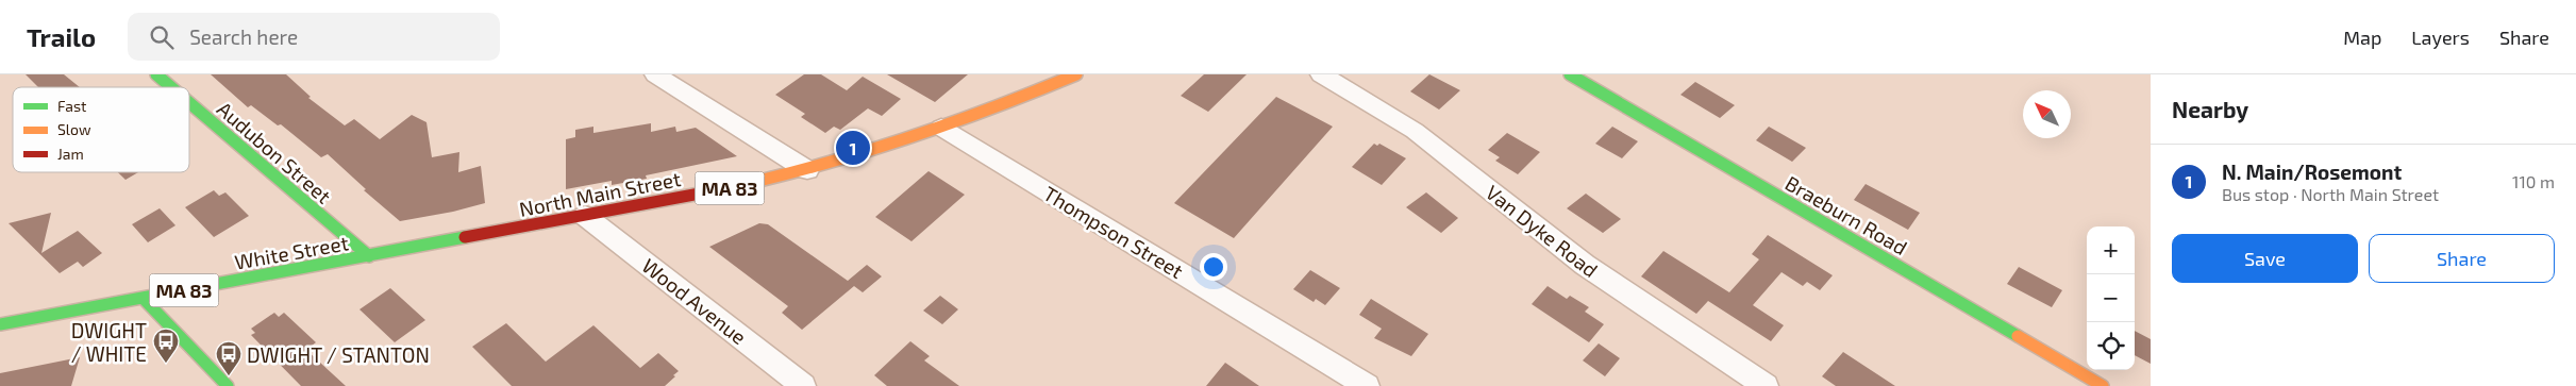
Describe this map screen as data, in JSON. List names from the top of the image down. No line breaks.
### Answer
{"streets":{"main road":["Audubon Street","MA 83","North Main Street","Braeburn Road","White Street"],"street":["Van Dyke Road","Thompson Street","Wood Avenue"]},"crossings":[["Audubon Street","North Main Street"],["Audubon Street","White Street"],["North Main Street","Thompson Street"],["North Main Street","White Street"],["North Main Street","Wood Avenue"]],"places":{"bus stop":["DWIGHT / WHITE","DWIGHT / STANTON"]},"legend":["Fast","Slow","Jam"],"north":"top left","page":{"header":"Trailo","search":"Search here","nav":["Map","Layers","Share"],"heading":"Nearby","pins":"1","list":[{"mark":"1","name":"N. Main/Rosemont","note":"Bus stop · North Main Street","value":"110 m"}],"buttons":["Save","Share"],"map_buttons":["+","−"]}}
